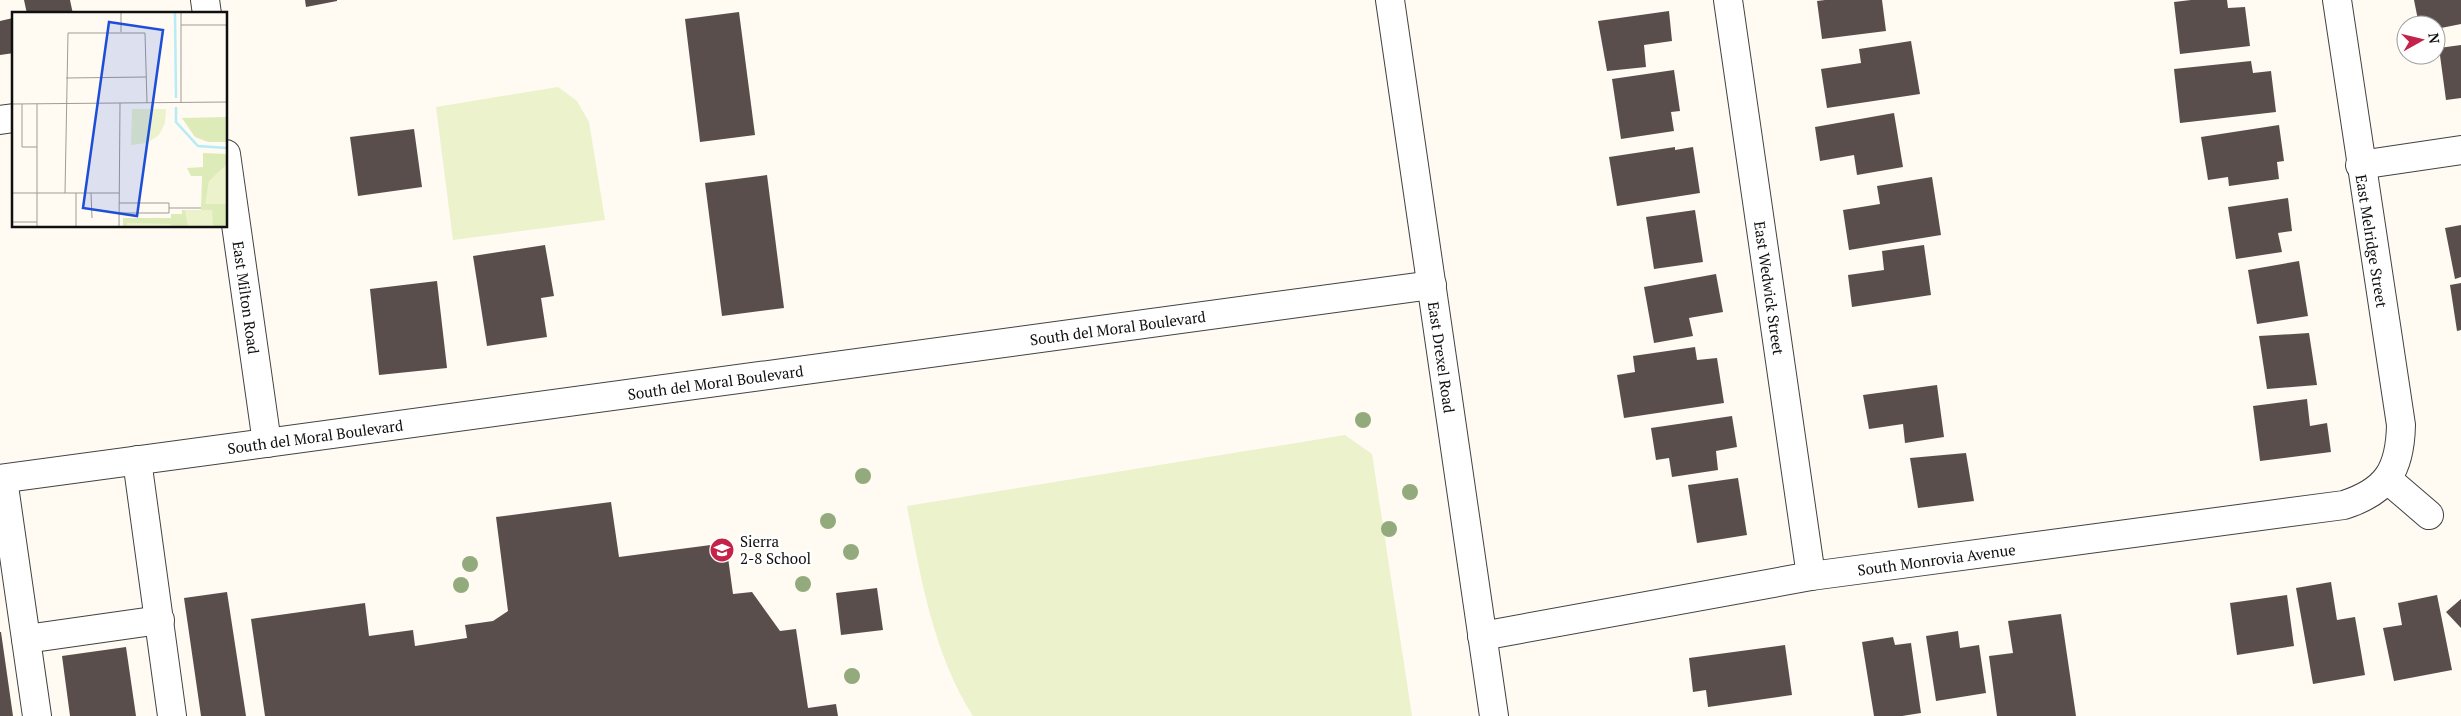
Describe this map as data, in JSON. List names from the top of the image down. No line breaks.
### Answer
{"streets":{"street":["East Melridge Street","East Wedwick Street","East Milton Road","South del Moral Boulevard","East Drexel Road","South Monrovia Avenue"]},"crossings":[["East Melridge Street","South Monrovia Avenue"],["East Wedwick Street","South Monrovia Avenue"],["East Milton Road","South del Moral Boulevard"],["South del Moral Boulevard","East Drexel Road"],["East Drexel Road","South Monrovia Avenue"]],"places":{"school or university":["Sierra 2-8 School"]},"north":"right"}
